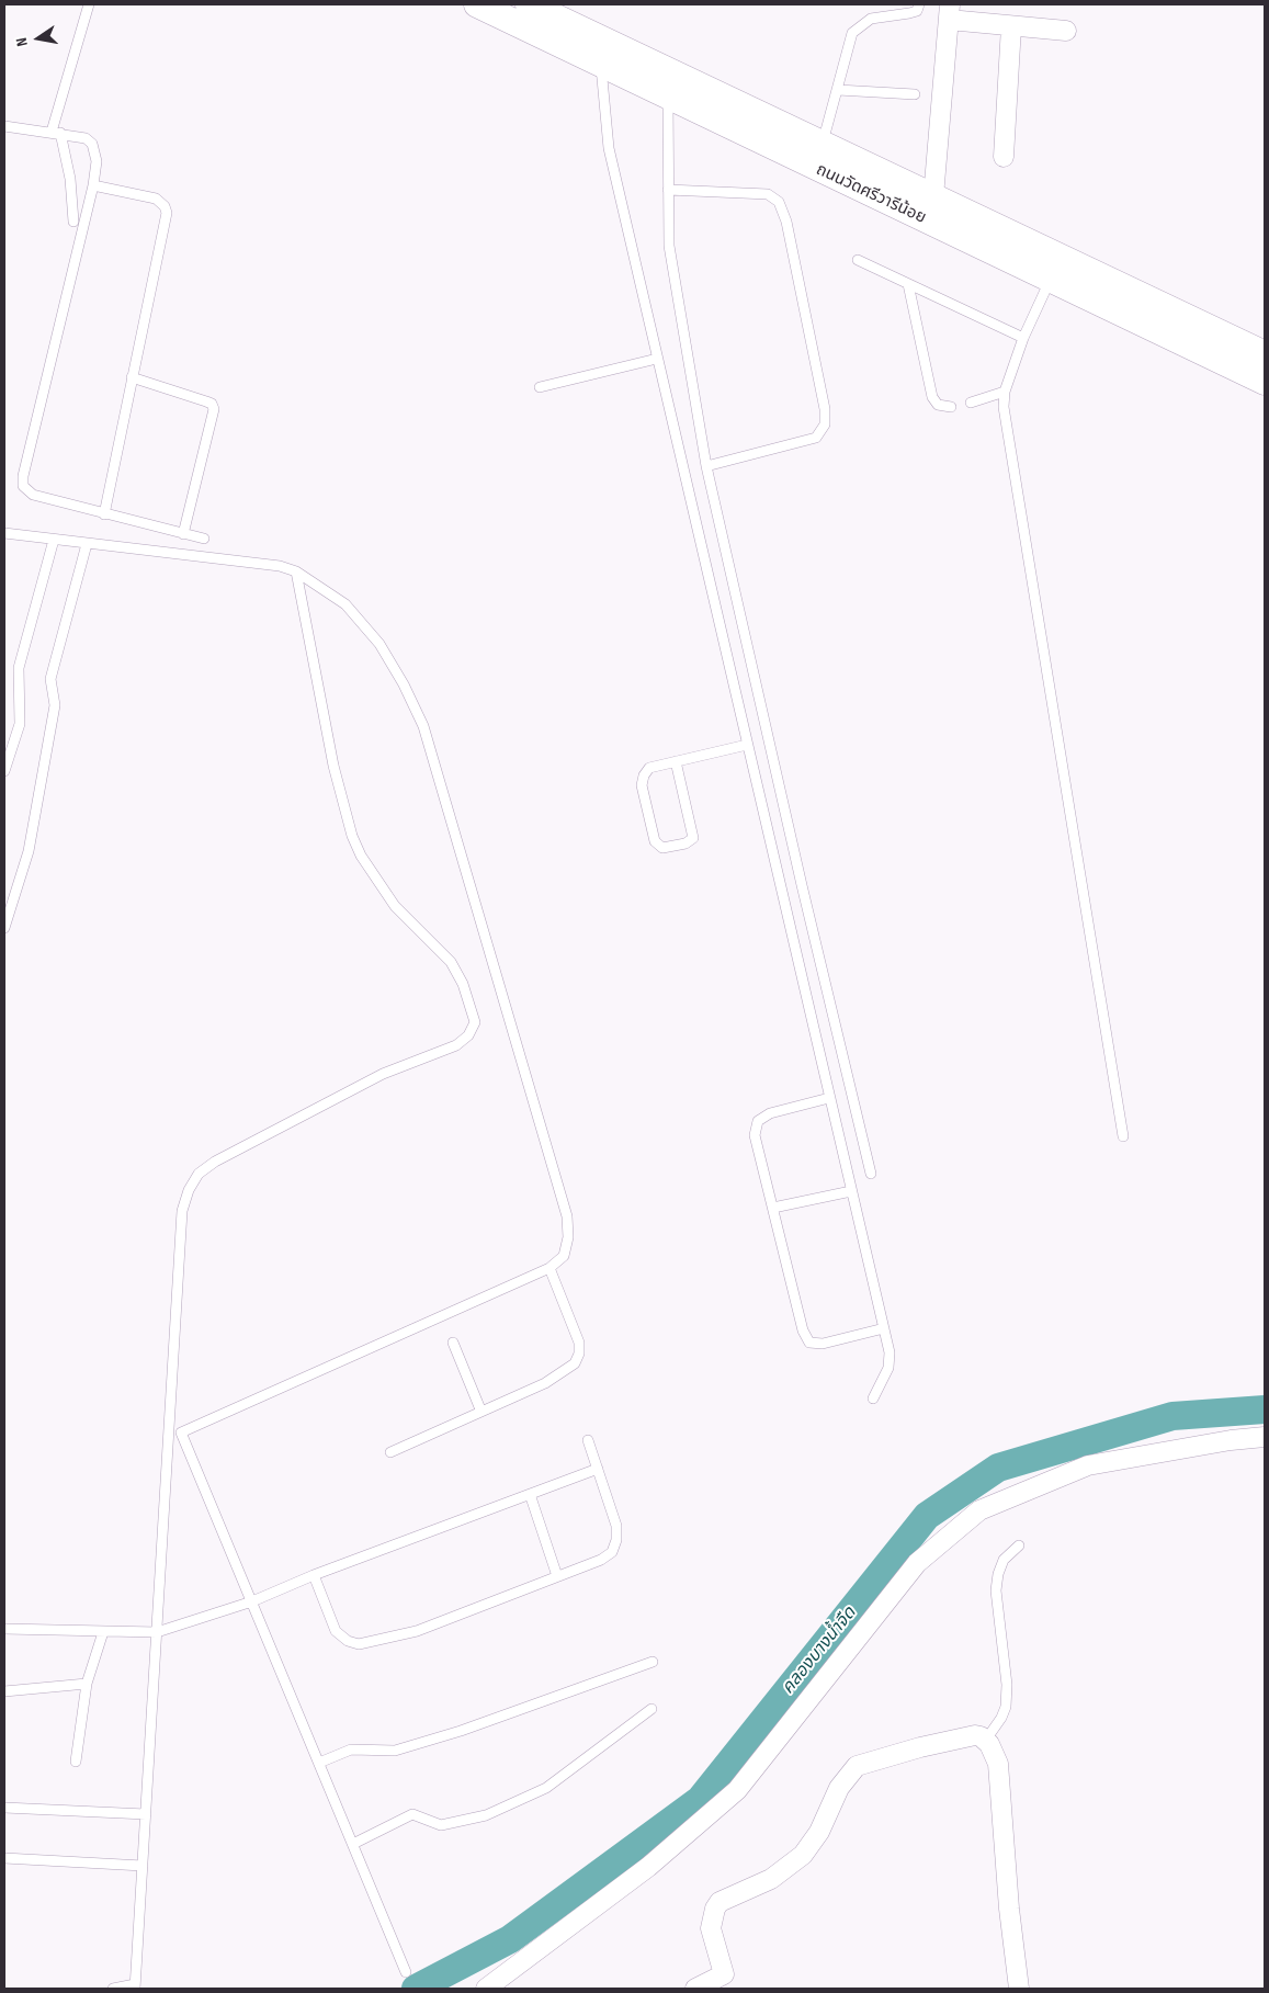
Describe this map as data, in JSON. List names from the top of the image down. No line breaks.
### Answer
{"streets":{"main road":["ถนนวัดศรีวารีน้อย"]},"water":["คลองบางน้ำจืด"],"north":"left"}
